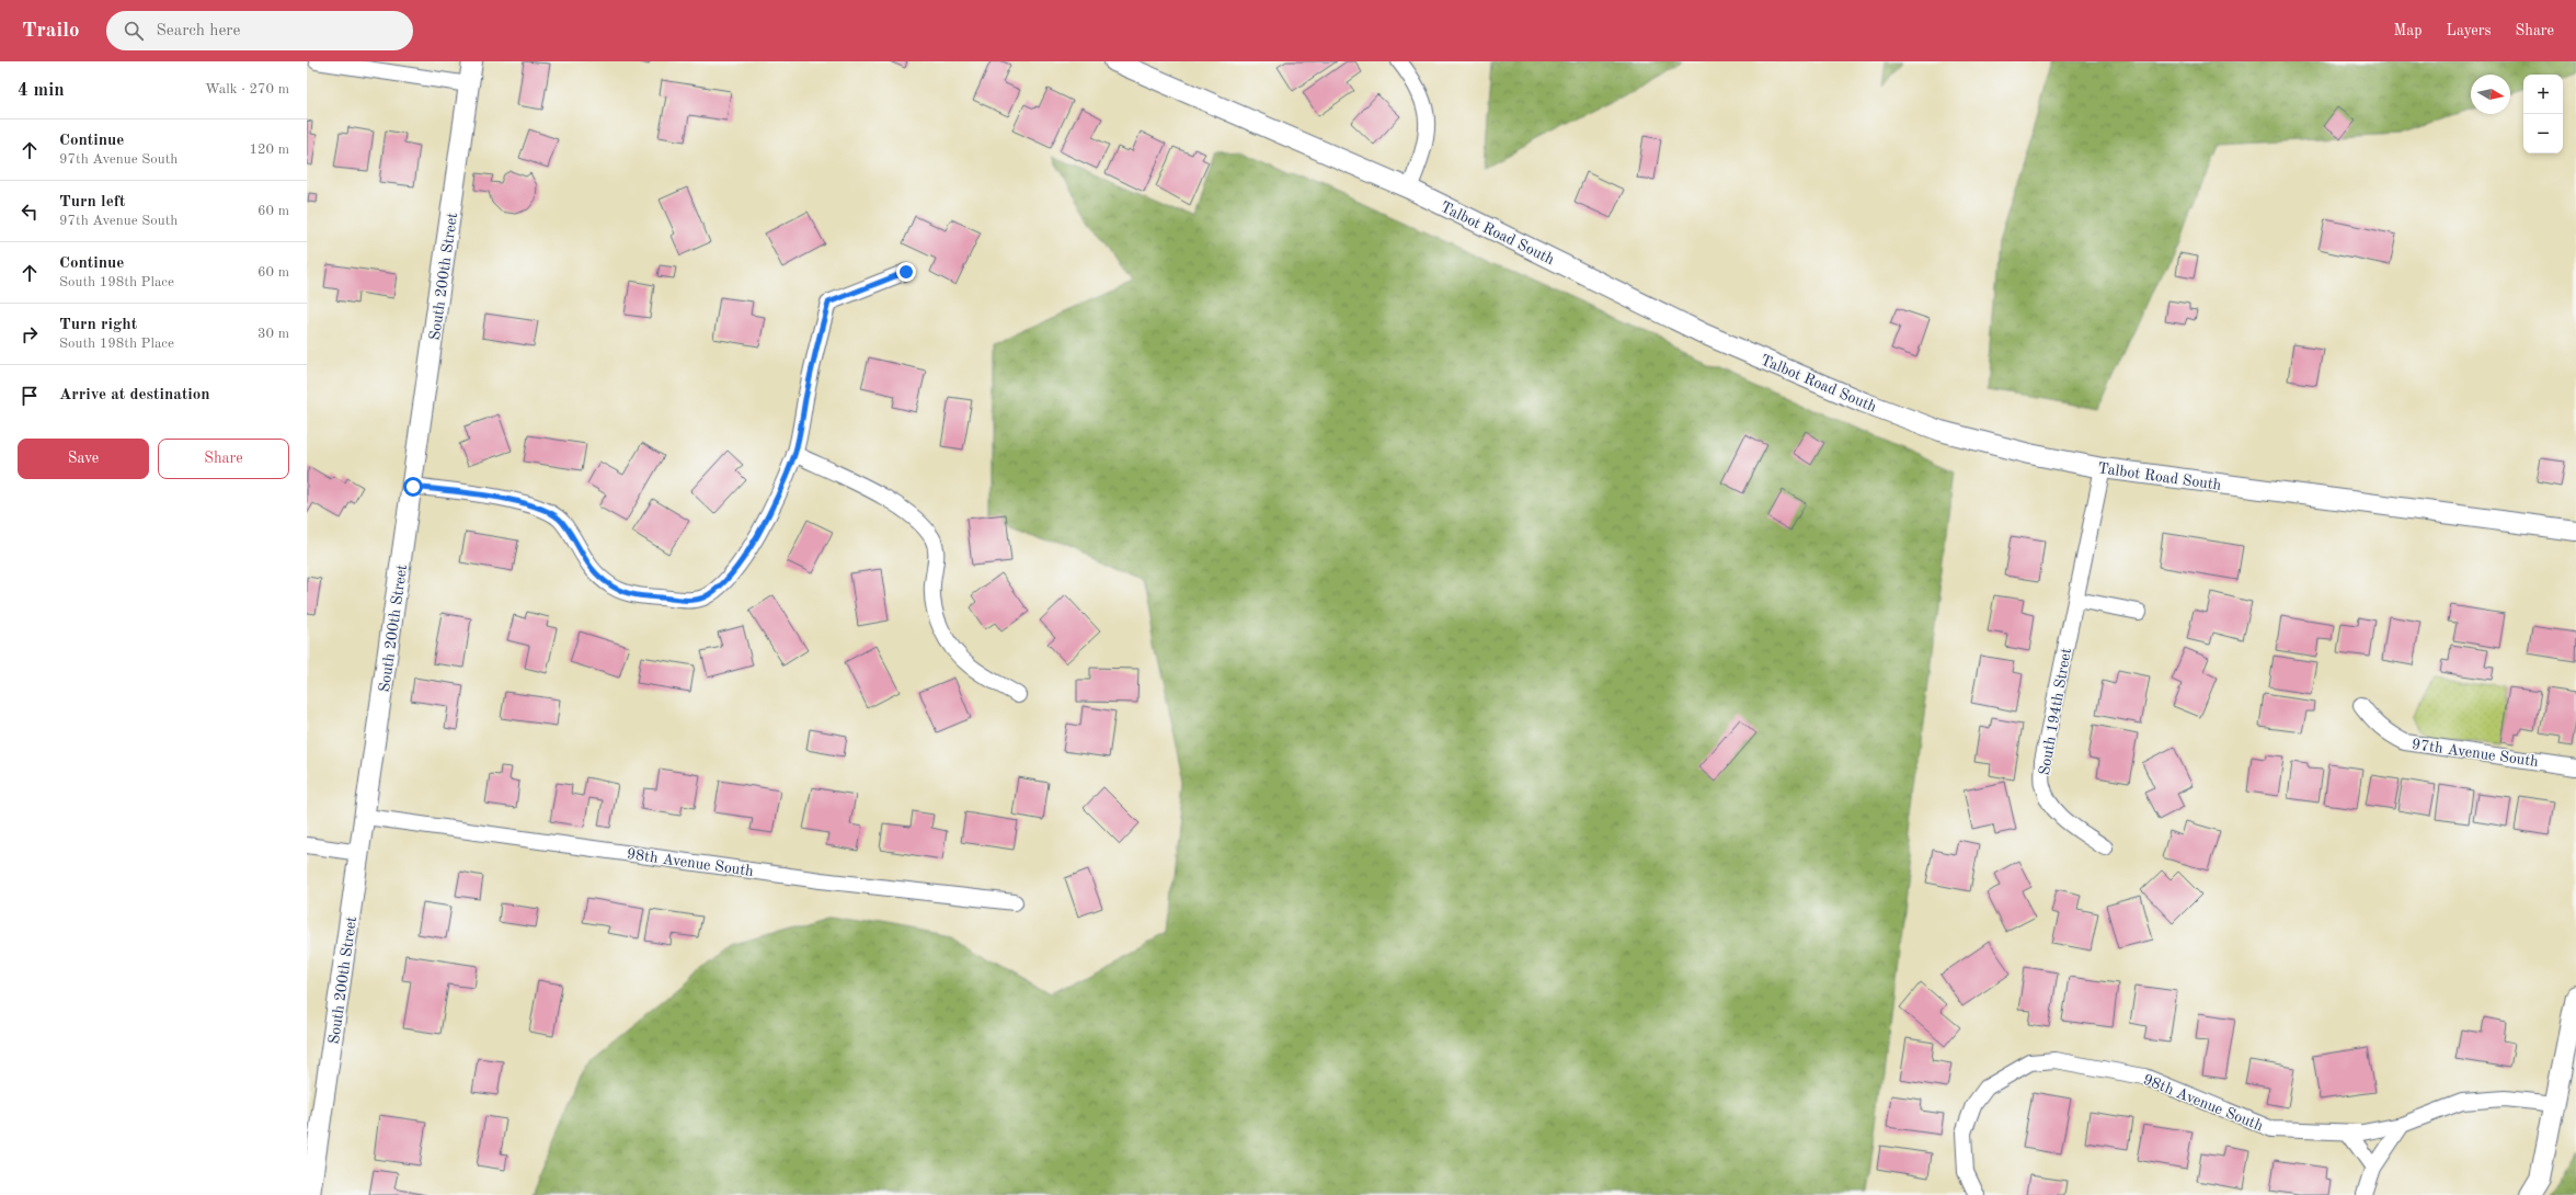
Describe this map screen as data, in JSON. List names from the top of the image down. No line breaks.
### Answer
{"streets":{"street":["Talbot Road South","South 200th Street","South 194th Street","97th Avenue South","98th Avenue South"]},"crossings":[["Talbot Road South","South 194th Street"],["South 200th Street","98th Avenue South"]],"north":"right","page":{"header":"Trailo","search":"Search here","nav":["Map","Layers","Share"],"heading":["4 min","Walk · 270 m"],"map_buttons":["+","−"],"list":[["Continue","97th Avenue South","120 m"],["Turn left","97th Avenue South","60 m"],["Continue","South 198th Place","60 m"],["Turn right","South 198th Place","30 m"],"Arrive at destination"],"buttons":["Save","Share"]}}
